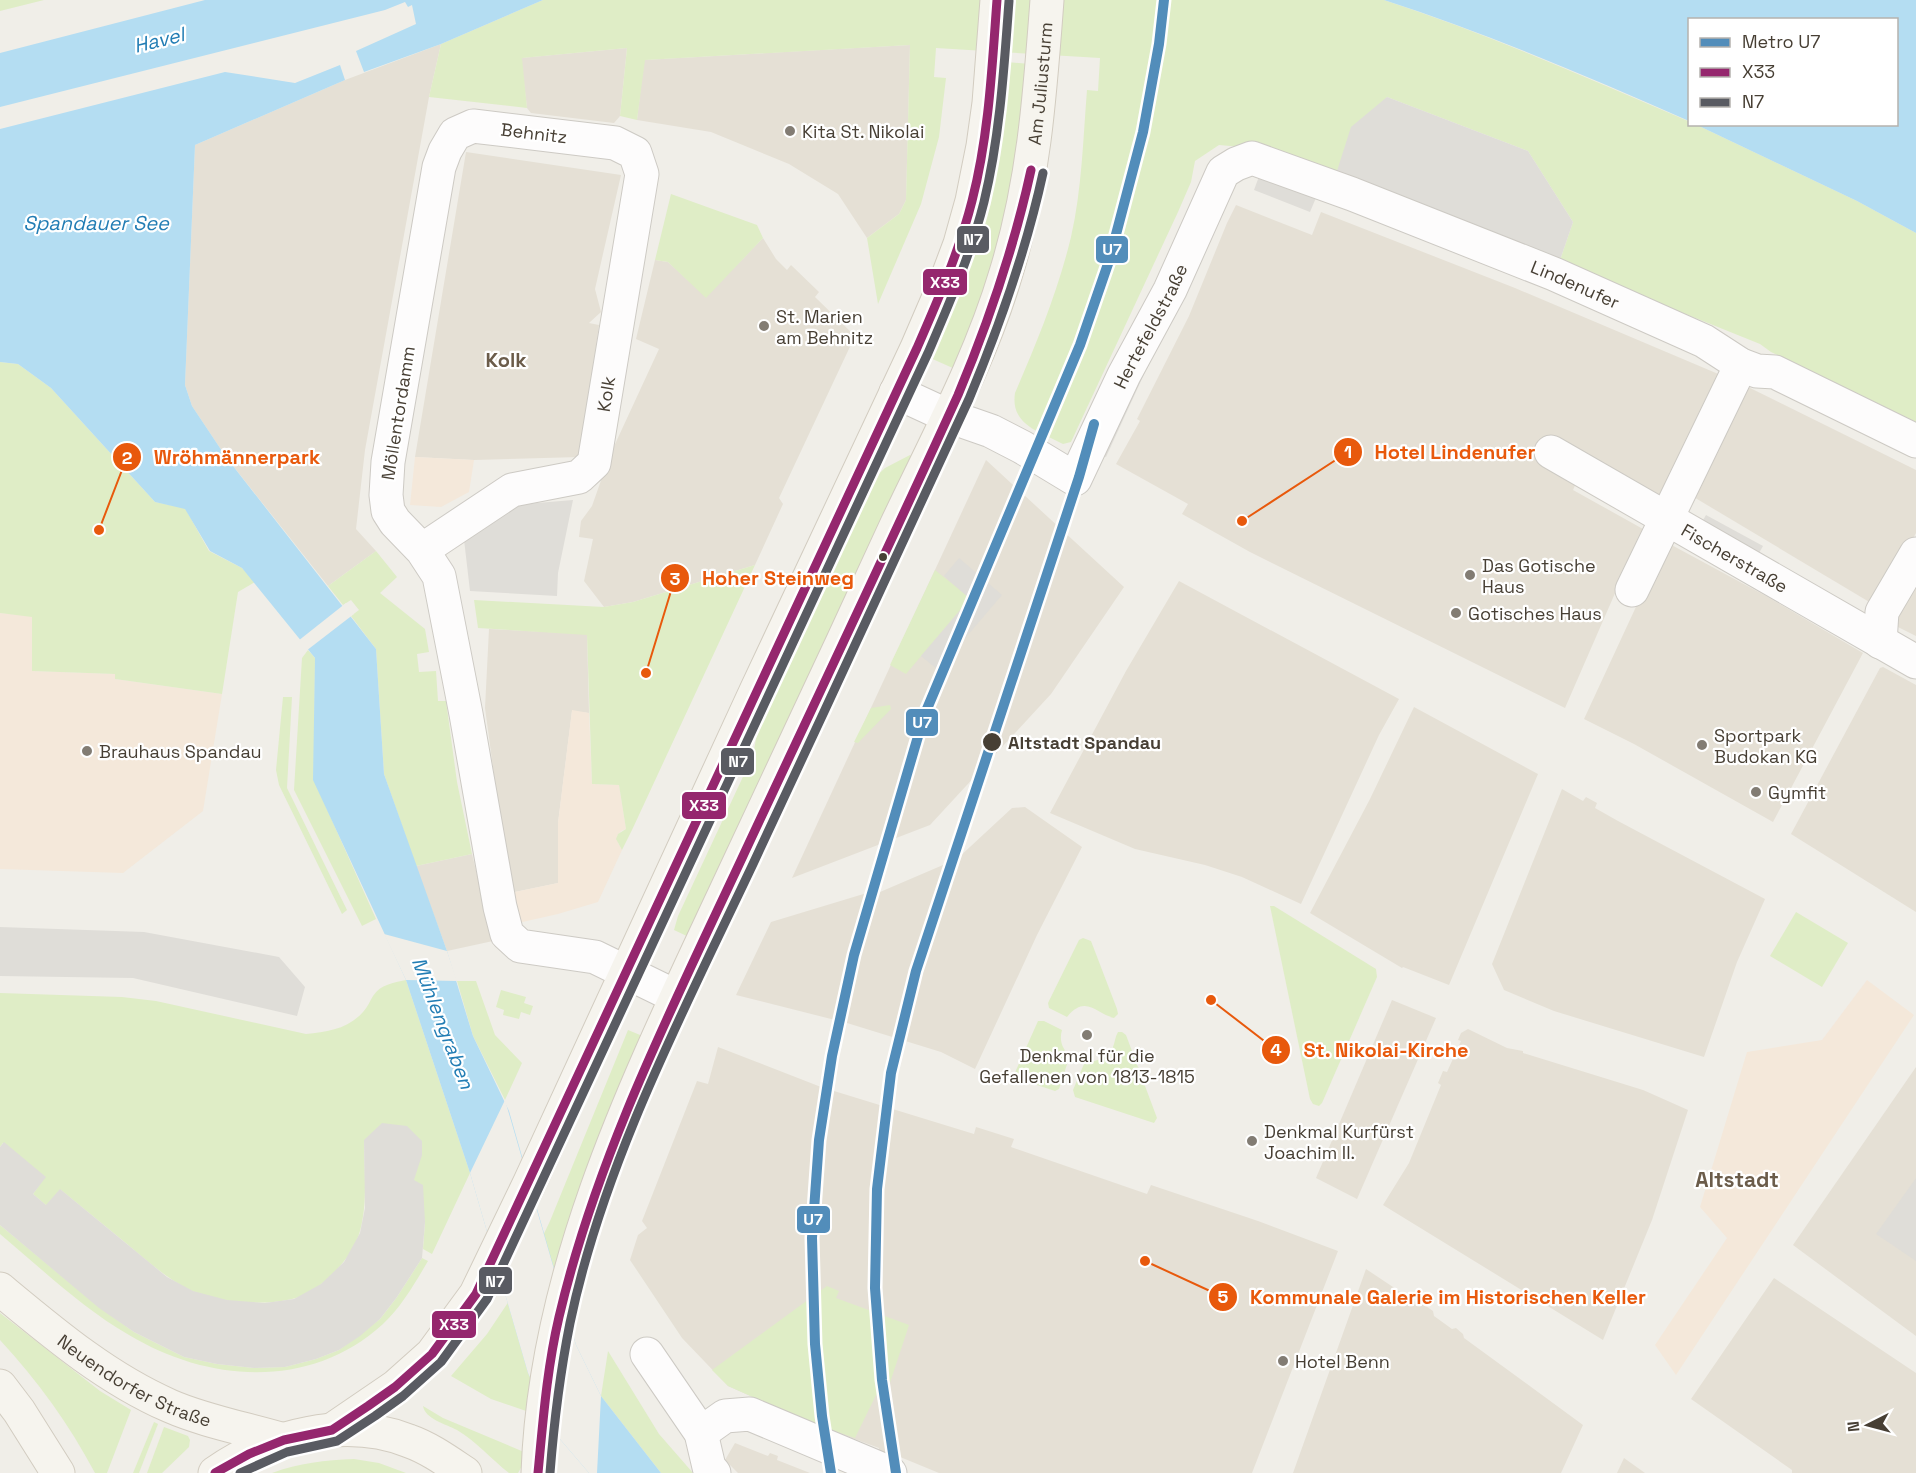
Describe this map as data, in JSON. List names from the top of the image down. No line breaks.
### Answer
{"streets":{"main road":["Am Juliusturm","Neuendorfer Straße"],"street":["Behnitz","Lindenufer","Hertefeldstraße","Kolk","Möllentordamm","Fischerstraße"]},"crossings":[["Am Juliusturm","Hertefeldstraße"],["Am Juliusturm","Möllentordamm"],["Behnitz","Kolk"],["Behnitz","Möllentordamm"],["Lindenufer","Hertefeldstraße"],["Kolk","Möllentordamm"]],"districts":["Kolk","Altstadt"],"water":["Havel","Spandauer See","Mühlengraben"],"places":["Kita St. Nikolai","St. Marien am Behnitz","Hotel Lindenufer","Wröhmännerpark","Das Gotische Haus","Gotisches Haus","Hoher Steinweg","Altstadt Spandau","Sportpark Budokan KG","Brauhaus Spandau","Gymfit","St. Nikolai-Kirche","Denkmal für die Gefallenen von 1813-1815","Denkmal Kurfürst Joachim II.","Kommunale Galerie im Historischen Keller","Hotel Benn"],"lines":["metro line U7","transit line X33","transit line N7"],"legend":["Metro U7","X33","N7"],"north":"left"}
